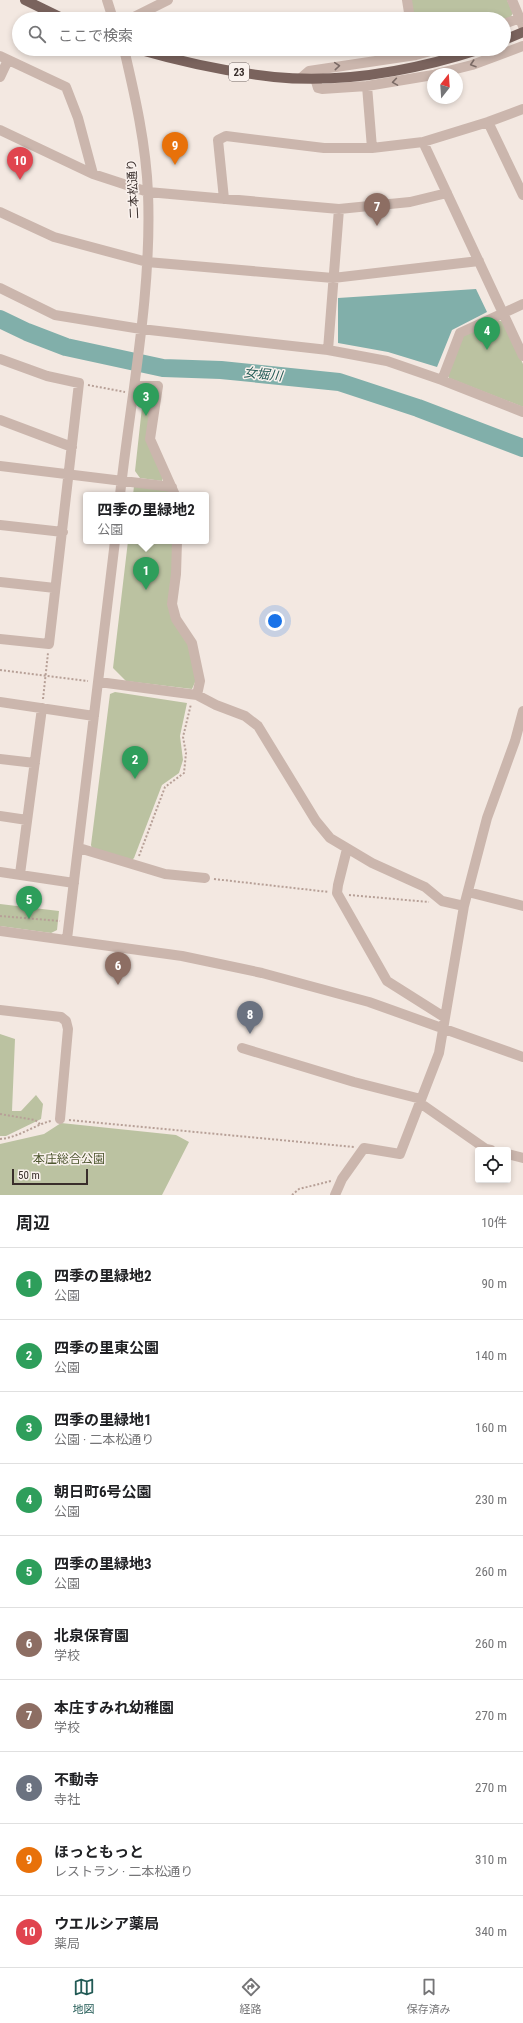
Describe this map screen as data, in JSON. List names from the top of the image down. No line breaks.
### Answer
{"streets":{"main road":["23"],"street":["二本松通り"]},"water":["女堀川"],"parks":["本庄総合公園"],"scale_bar":"50 m","north":"top","page":{"search":"ここで検索","pins":["9","10","7","4","3","1","2","5","6","8"],"popup":["四季の里緑地2","公園"],"scale":"50 m","heading":["周辺","10件"],"list":[{"mark":"1","name":"四季の里緑地2","note":"公園","value":"90 m"},{"mark":"2","name":"四季の里東公園","note":"公園","value":"140 m"},{"mark":"3","name":"四季の里緑地1","note":"公園 · 二本松通り","value":"160 m"},{"mark":"4","name":"朝日町6号公園","note":"公園","value":"230 m"},{"mark":"5","name":"四季の里緑地3","note":"公園","value":"260 m"},{"mark":"6","name":"北泉保育園","note":"学校","value":"260 m"},{"mark":"7","name":"本庄すみれ幼稚園","note":"学校","value":"270 m"},{"mark":"8","name":"不動寺","note":"寺社","value":"270 m"},{"mark":"9","name":"ほっともっと","note":"レストラン · 二本松通り","value":"310 m"},{"mark":"10","name":"ウエルシア薬局","note":"薬局","value":"340 m"}],"nav":["地図","経路","保存済み"]}}
